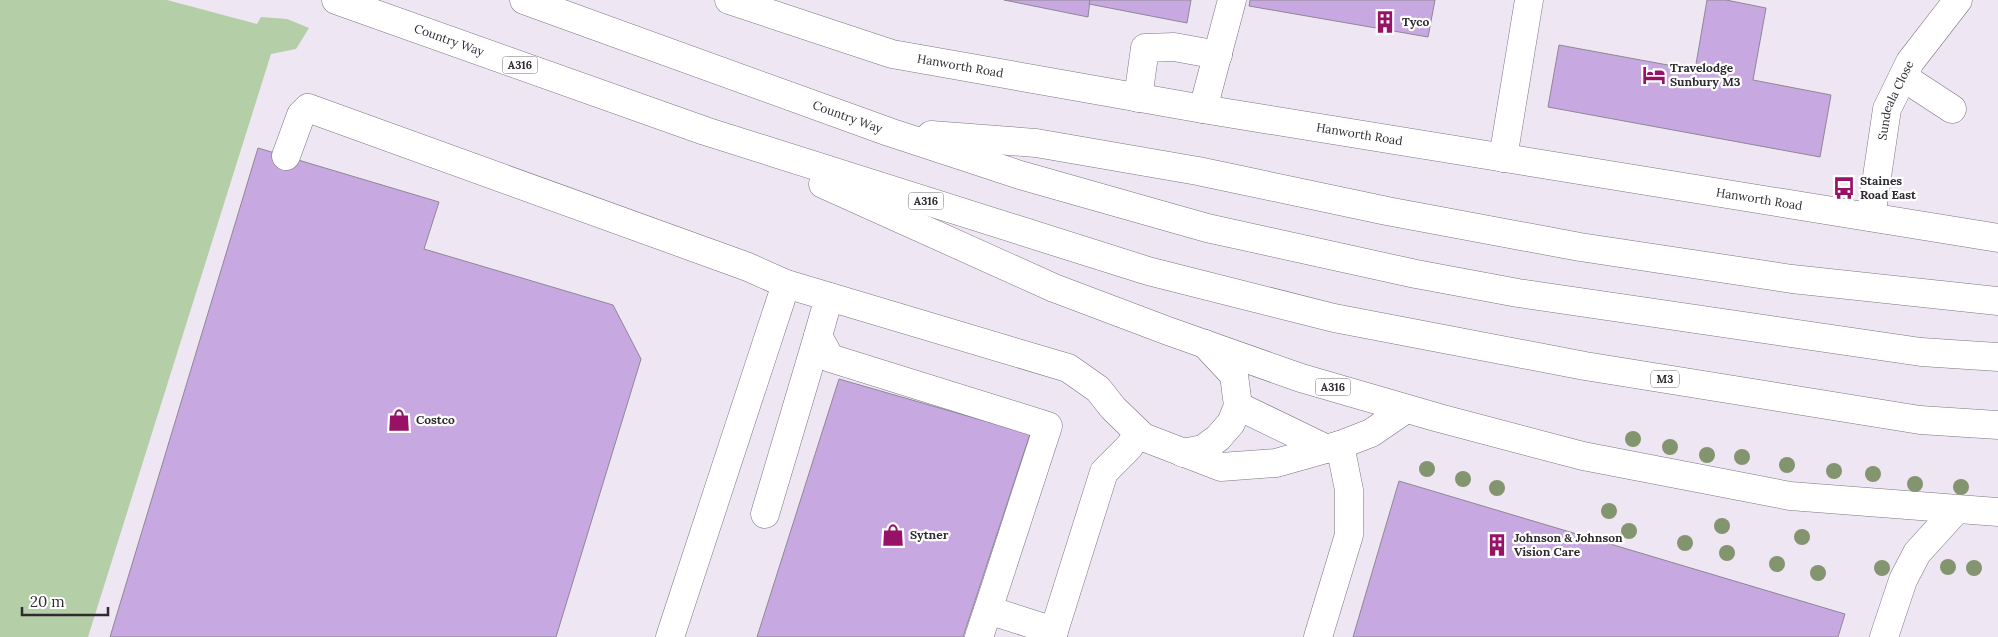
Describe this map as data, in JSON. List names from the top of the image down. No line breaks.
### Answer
{"streets":{"main road":["Country Way","A316","Hanworth Road","Sundeala Close","M3"]},"crossings":[["Country Way","A316"],["A316","M3"],["Hanworth Road","Sundeala Close"]],"places":{"building":["Tyco","Johnson & Johnson Vision Care"],"hotel":["Travelodge Sunbury M3"],"bus stop":["Staines Road East"],"shop":["Costco","Sytner"]},"scale_bar":"20 m"}
